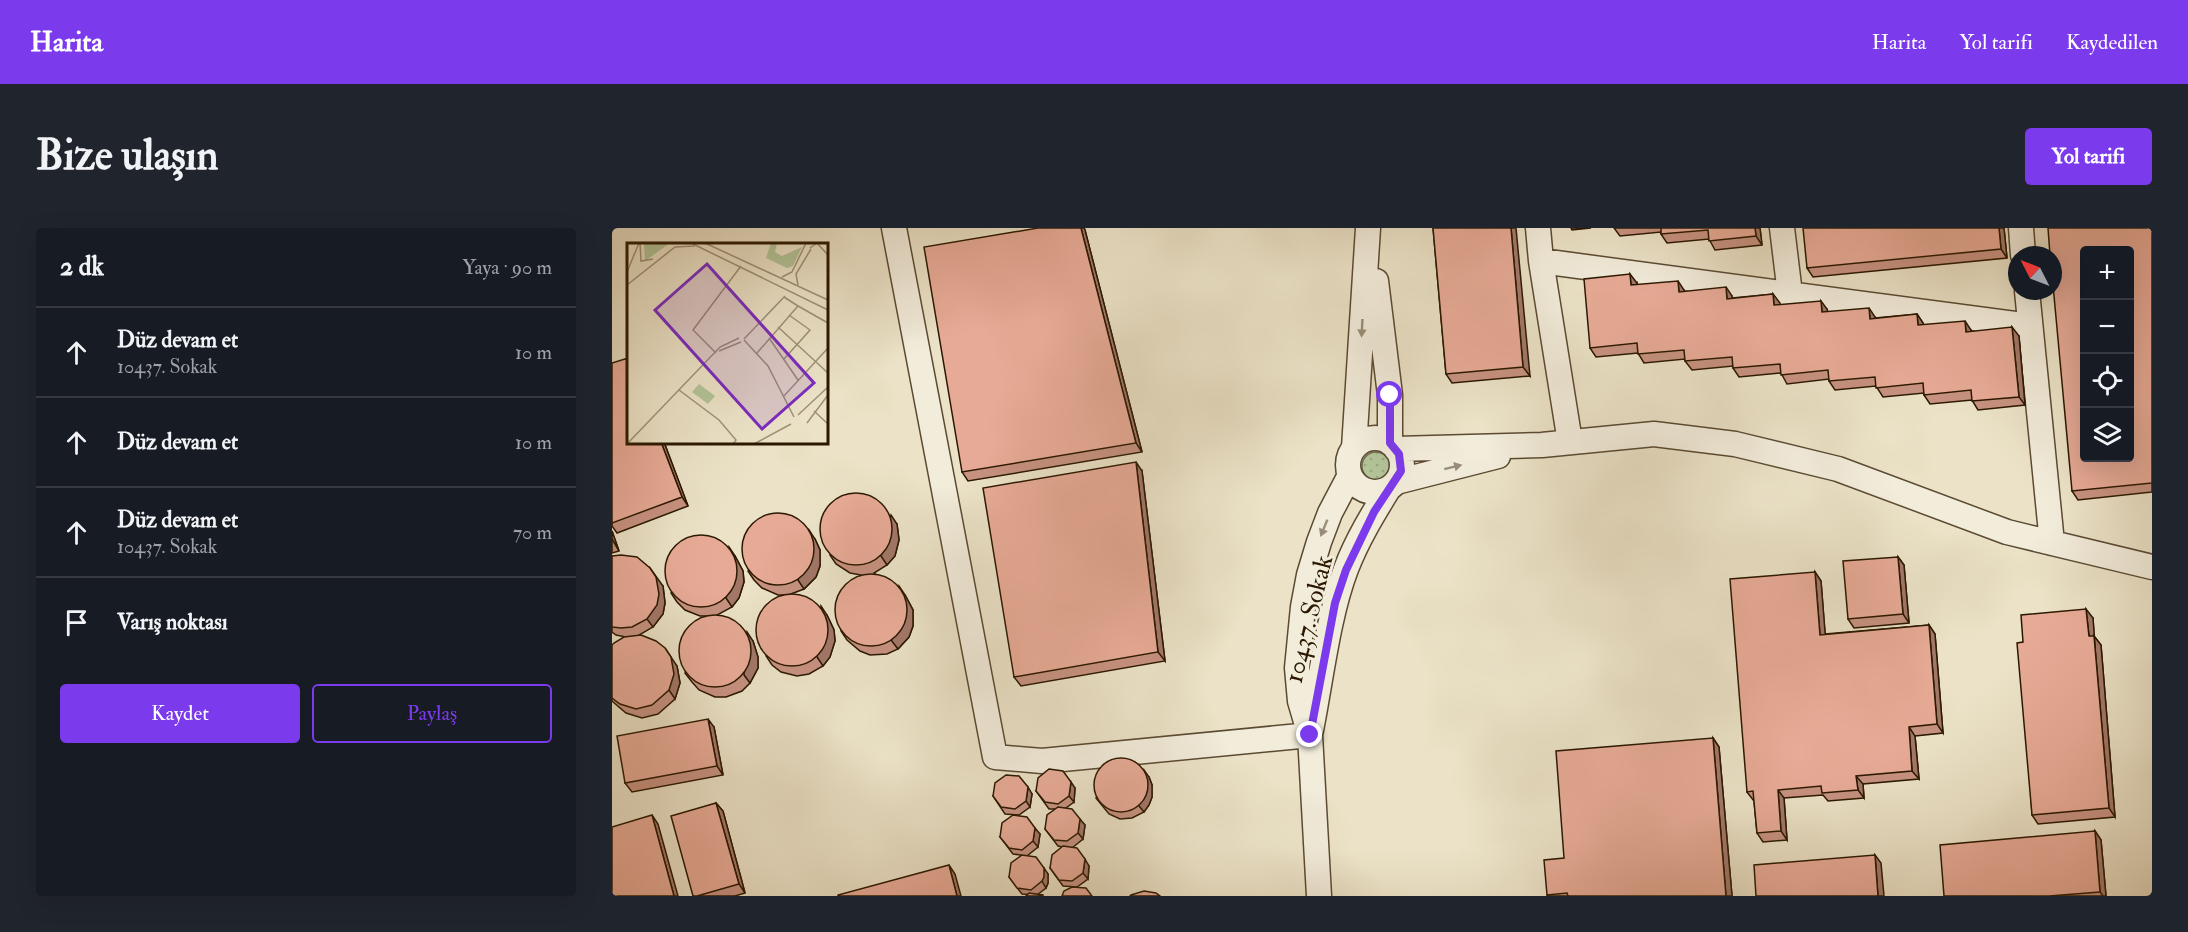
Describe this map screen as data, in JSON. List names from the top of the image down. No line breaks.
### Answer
{"streets":{"street":["10437. Sokak"]},"north":"top left","page":{"header":"Harita","nav":["Harita","Yol tarifi","Kaydedilen"],"buttons":["Yol tarifi",["Kaydet","Paylaş"]],"title":"Bize ulaşın","heading":["2 dk","Yaya · 90 m"],"map_buttons":["+","−"],"list":[["Düz devam et","10437. Sokak","10 m"],["Düz devam et","10 m"],["Düz devam et","10437. Sokak","70 m"],"Varış noktası"]}}
